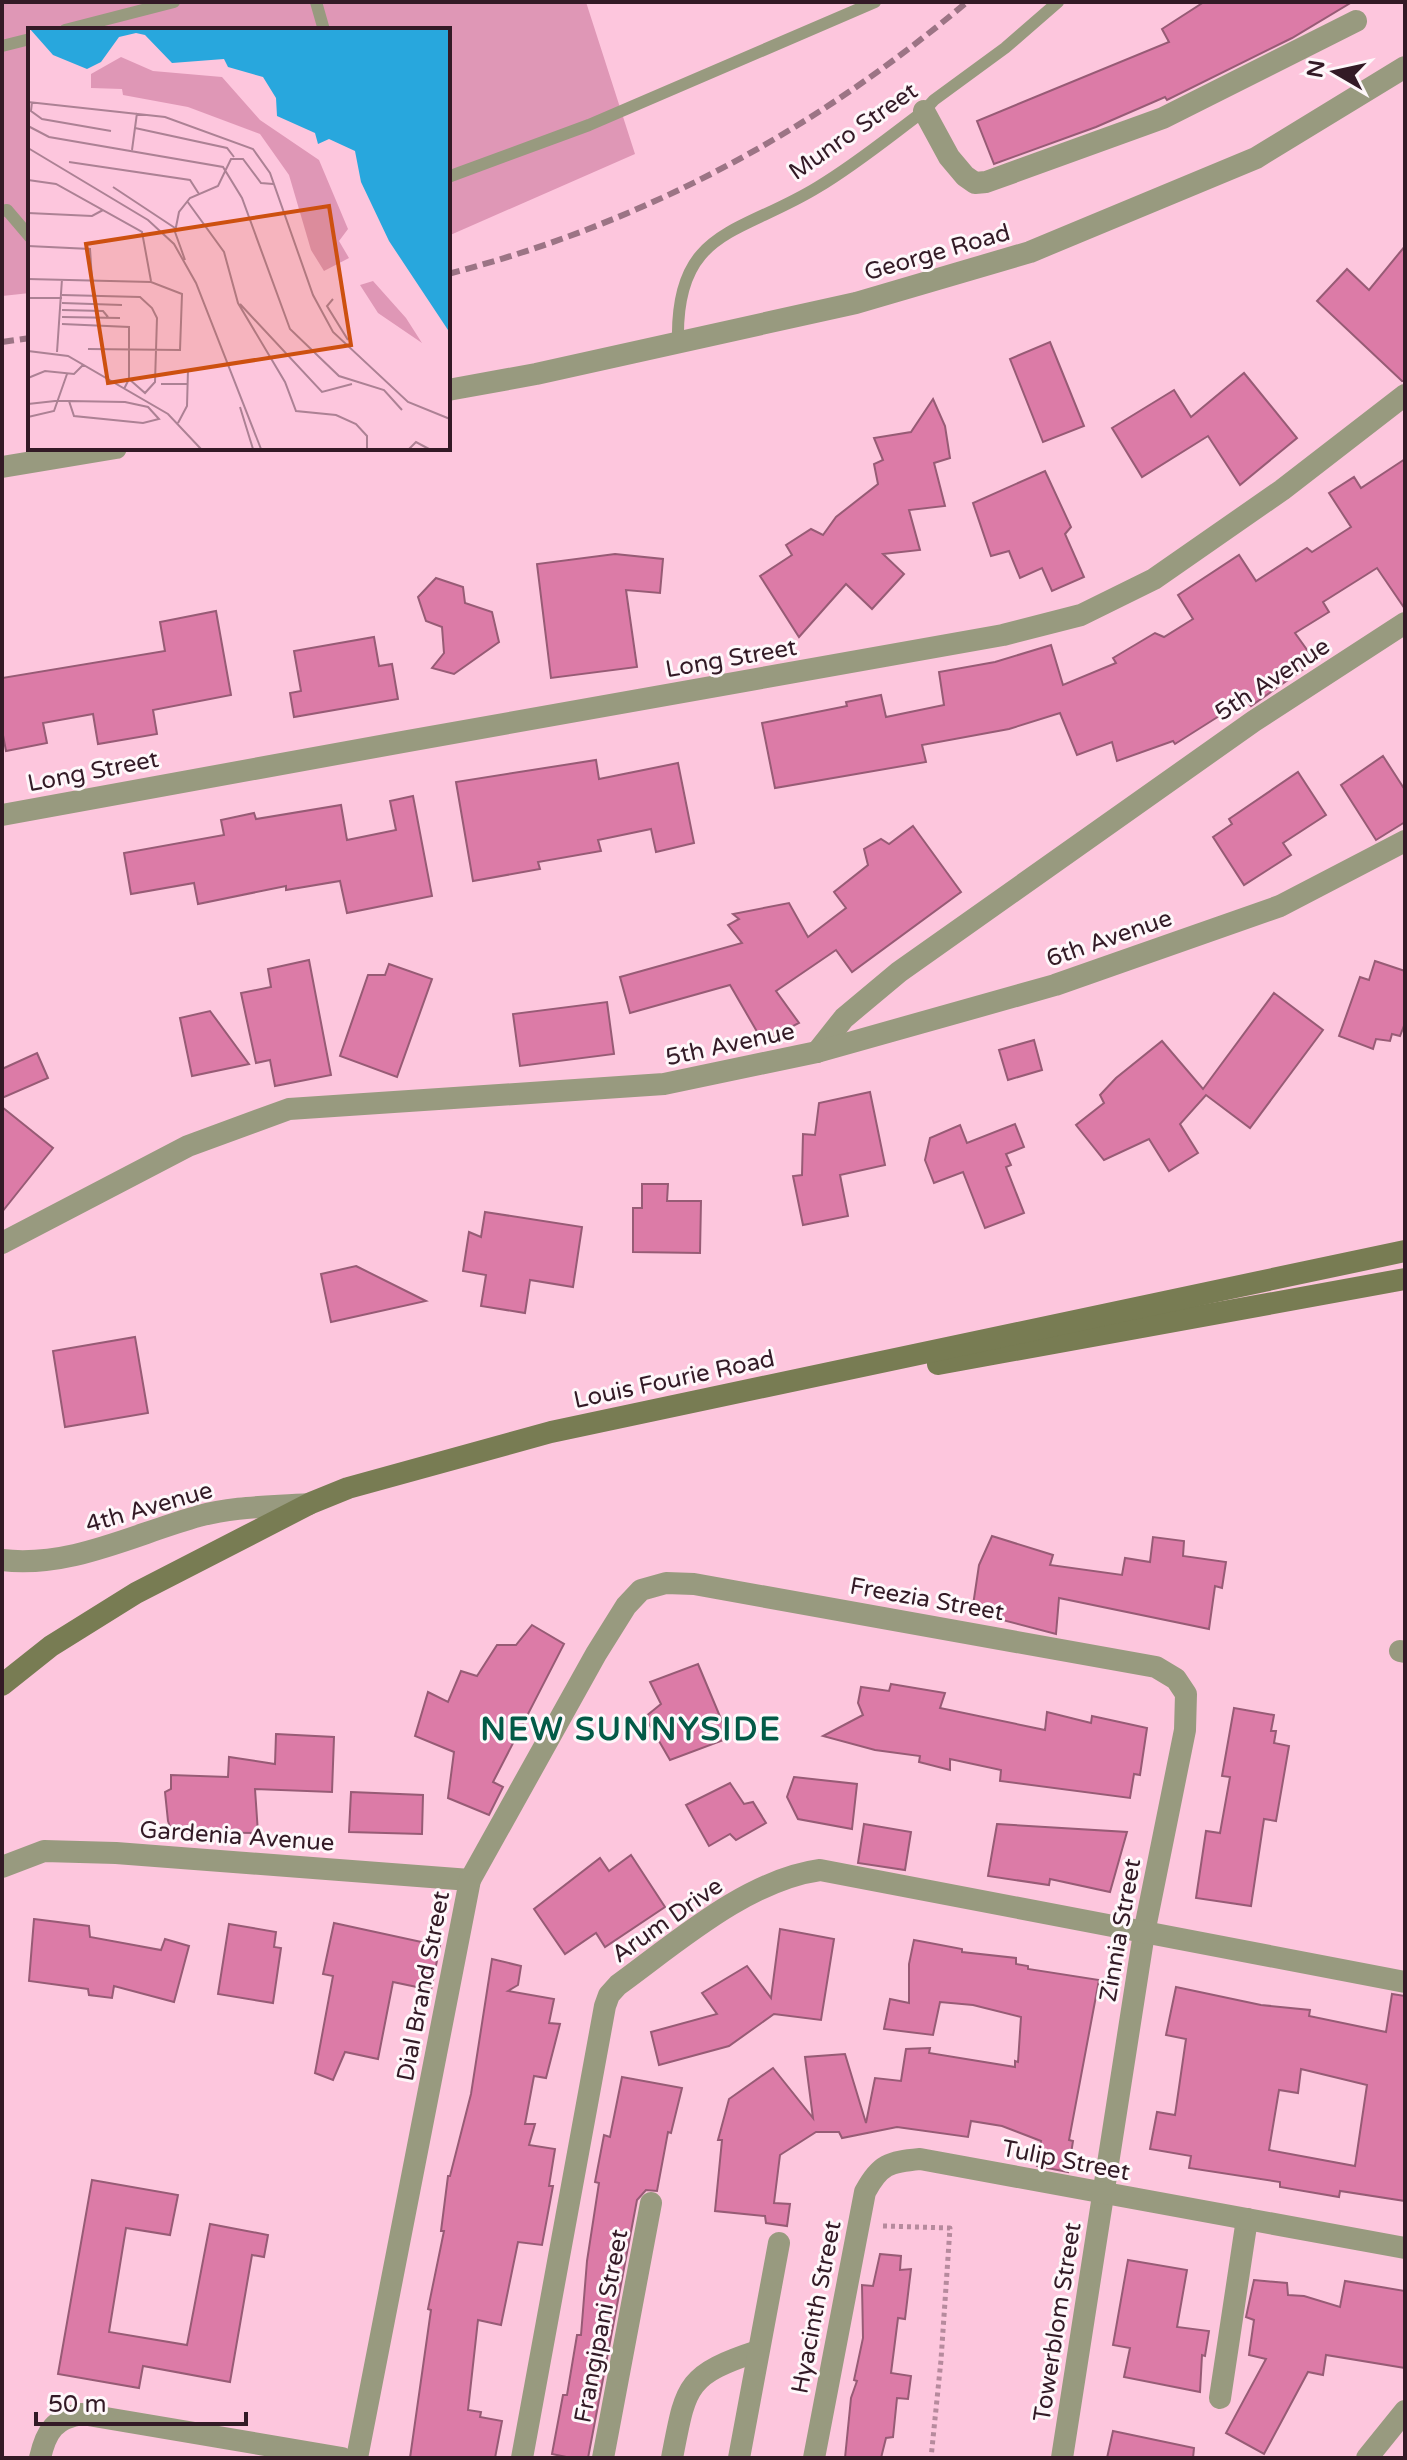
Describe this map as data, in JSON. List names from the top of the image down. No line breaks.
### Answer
{"streets":{"main road":["Louis Fourie Road"],"street":["George Road","Long Street","5th Avenue","6th Avenue","4th Avenue","Freezia Street","Gardenia Avenue","Arum Drive","Zinnia Street","Dial Brand Street","Tulip Street","Hyacinth Street","Towerblom Street","Frangipani Street"],"lane":["Munro Street"]},"crossings":[["Munro Street","George Road"],["5th Avenue","6th Avenue"],["Louis Fourie Road","4th Avenue"],["Freezia Street","Zinnia Street"],["Freezia Street","Dial Brand Street"],["Gardenia Avenue","Dial Brand Street"],["Arum Drive","Zinnia Street"],["Zinnia Street","Tulip Street"],["Zinnia Street","Towerblom Street"],["Tulip Street","Hyacinth Street"],["Tulip Street","Towerblom Street"]],"districts":["NEW SUNNYSIDE"],"scale_bar":"50 m","north":"left"}
